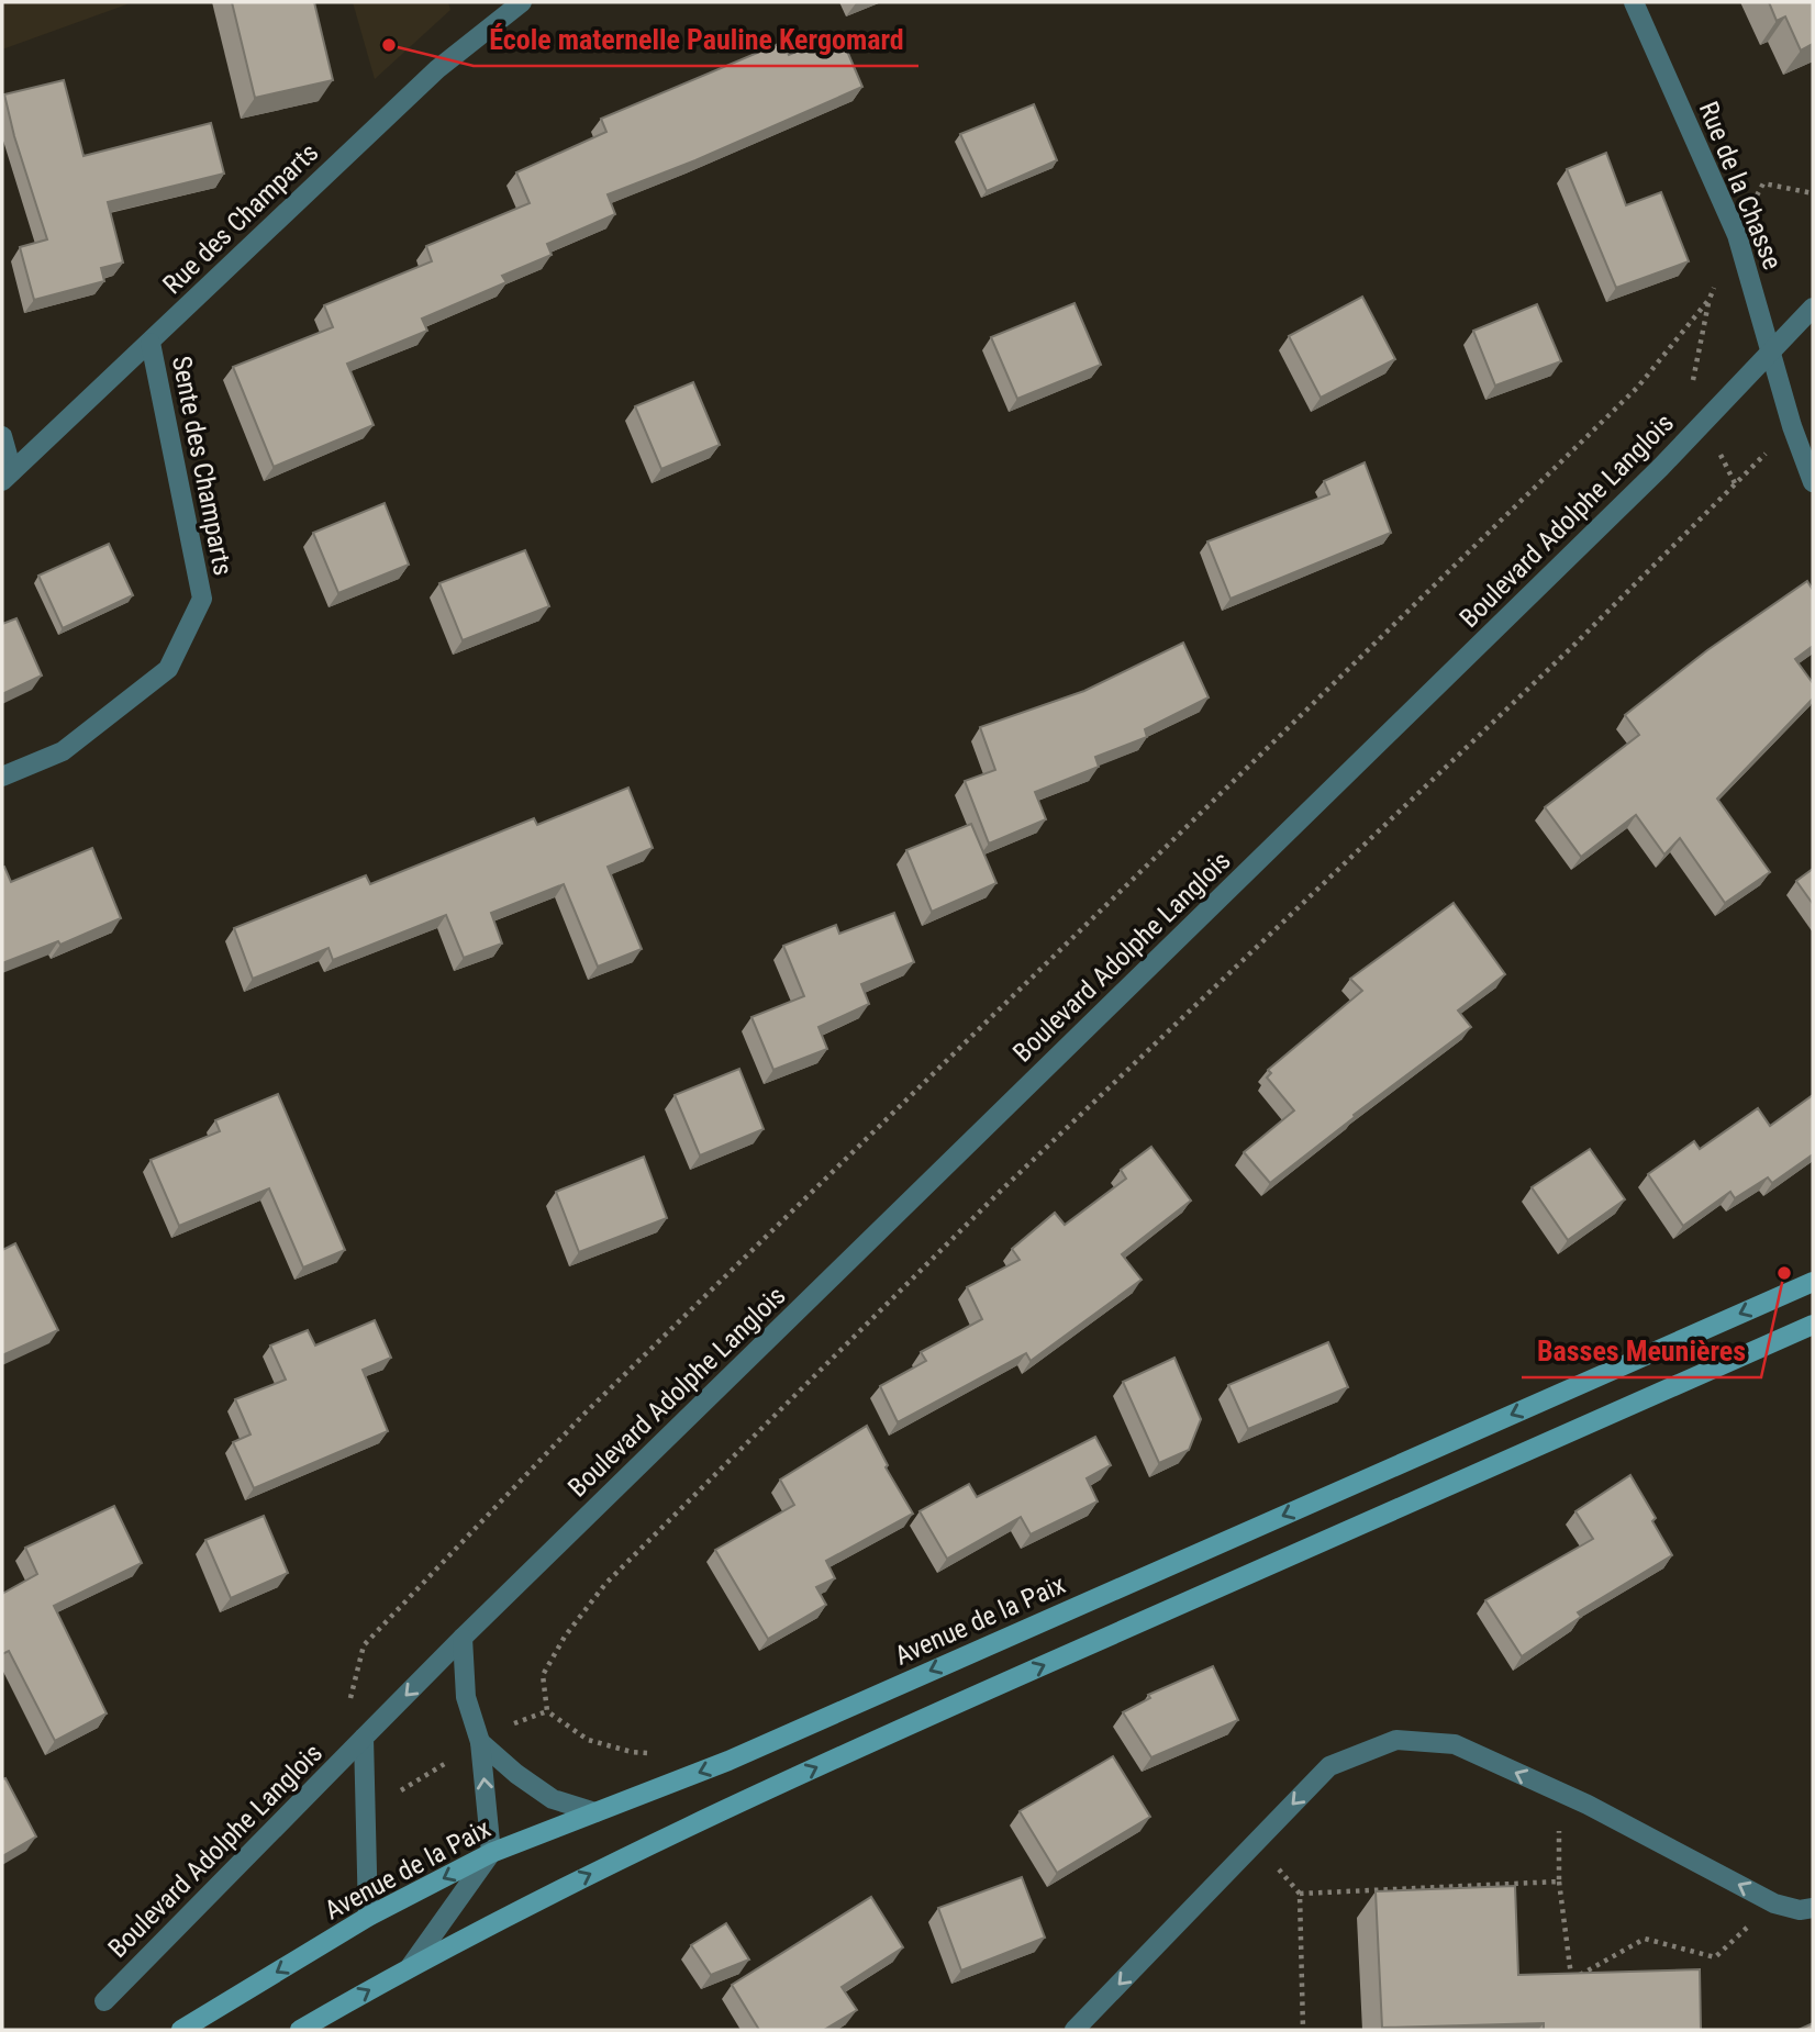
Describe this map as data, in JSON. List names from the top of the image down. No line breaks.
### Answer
{"streets":{"street":["Rue de la Chasse","Rue des Champarts","Sente des Champarts","Boulevard Adolphe Langlois","Avenue de la Paix"]},"crossings":[["Rue de la Chasse","Boulevard Adolphe Langlois"],["Rue des Champarts","Sente des Champarts"],["Boulevard Adolphe Langlois","Avenue de la Paix"]],"places":["École maternelle Pauline Kergomard","Basses Meunières"]}
